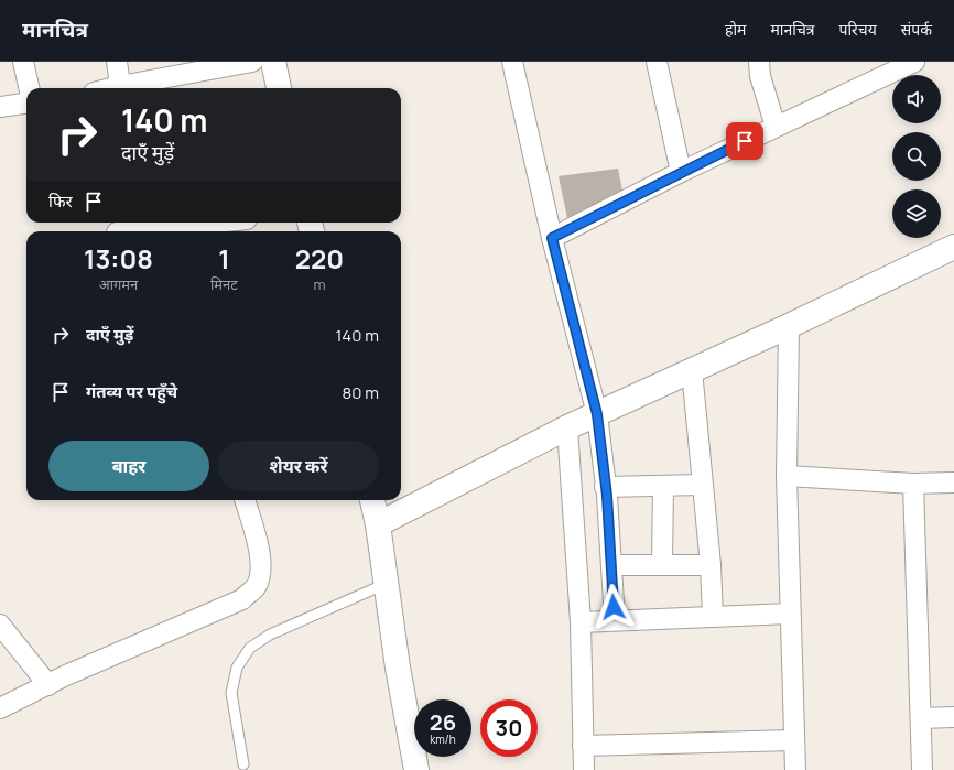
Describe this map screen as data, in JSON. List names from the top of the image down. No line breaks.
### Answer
{"page":{"header":"मानचित्र","nav":["होम","मानचित्र","परिचय","संपर्क"],"turn":["140 m","दाएँ मुड़ें"],"then":"फिर","eta":["13:08","आगमन","1","मिनट","220","m"],"list":[{"name":"दाएँ मुड़ें","value":"140 m"},{"name":"गंतव्य पर पहुँचे","value":"80 m"}],"buttons":["बाहर","शेयर करें"],"speed":"26 km/h","limit":"30"}}
